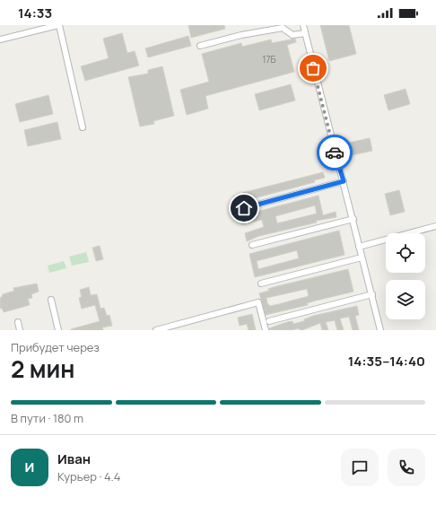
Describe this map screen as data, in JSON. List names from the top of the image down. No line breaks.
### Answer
{"house_numbers":["17Б"],"page":{"status":"14:33","heading":["2 мин","Прибудет через","14:35–14:40"],"panel":["Иван","Курьер · 4.4"],"bar":"В пути · 180 m","round":"И"}}
